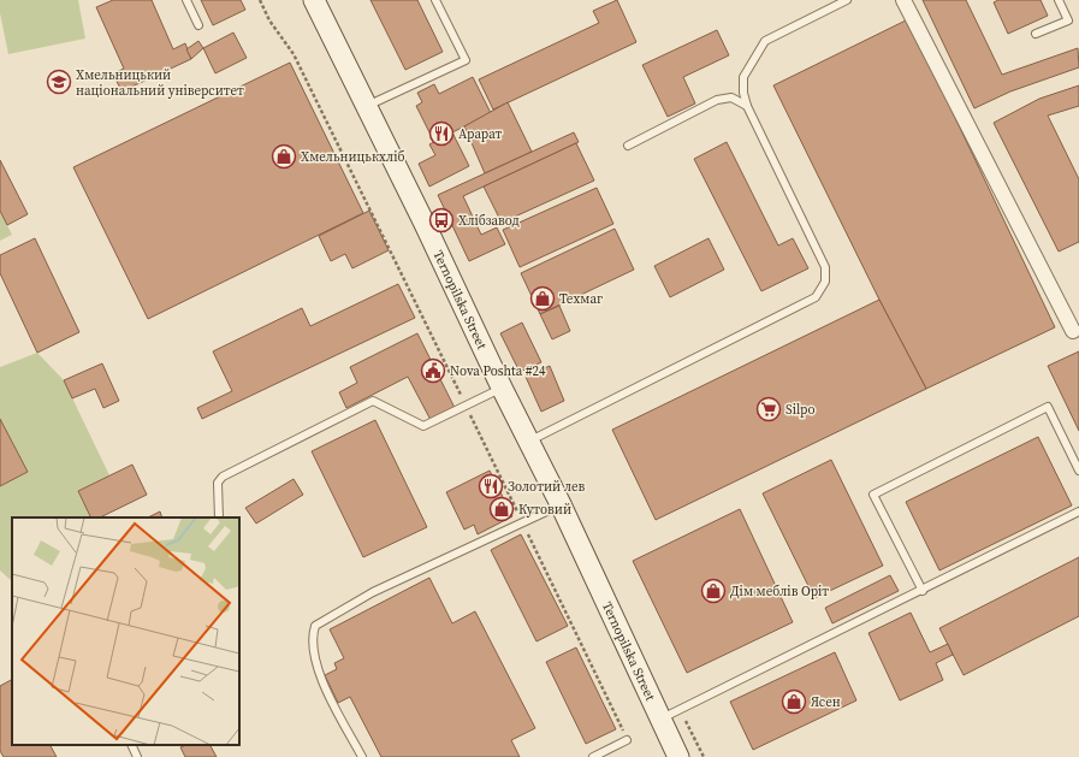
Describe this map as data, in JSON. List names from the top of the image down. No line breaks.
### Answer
{"streets":{"main road":["Ternopilska Street"]},"places":{"school or university":["Хмельницький національний університет"],"restaurant":["Арарат","Золотий лев"],"shop":["Хмельницькхліб","Техмаг","Кутовий","Дім меблів Оріт","Ясен"],"bus stop":["Хлібзавод"],"public building":["Nova Poshta #24"],"supermarket":["Silpo"]}}
